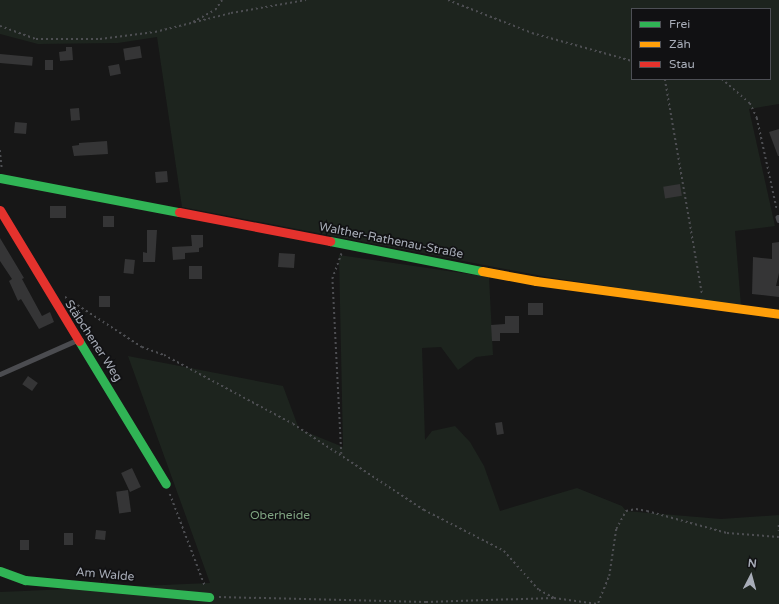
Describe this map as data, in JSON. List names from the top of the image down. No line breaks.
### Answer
{"streets":{"street":["Walther-Rathenau-Straße","Stäbchener Weg","Am Walde"]},"parks":["Oberheide"],"legend":["Frei","Zäh","Stau"],"north":"top"}
